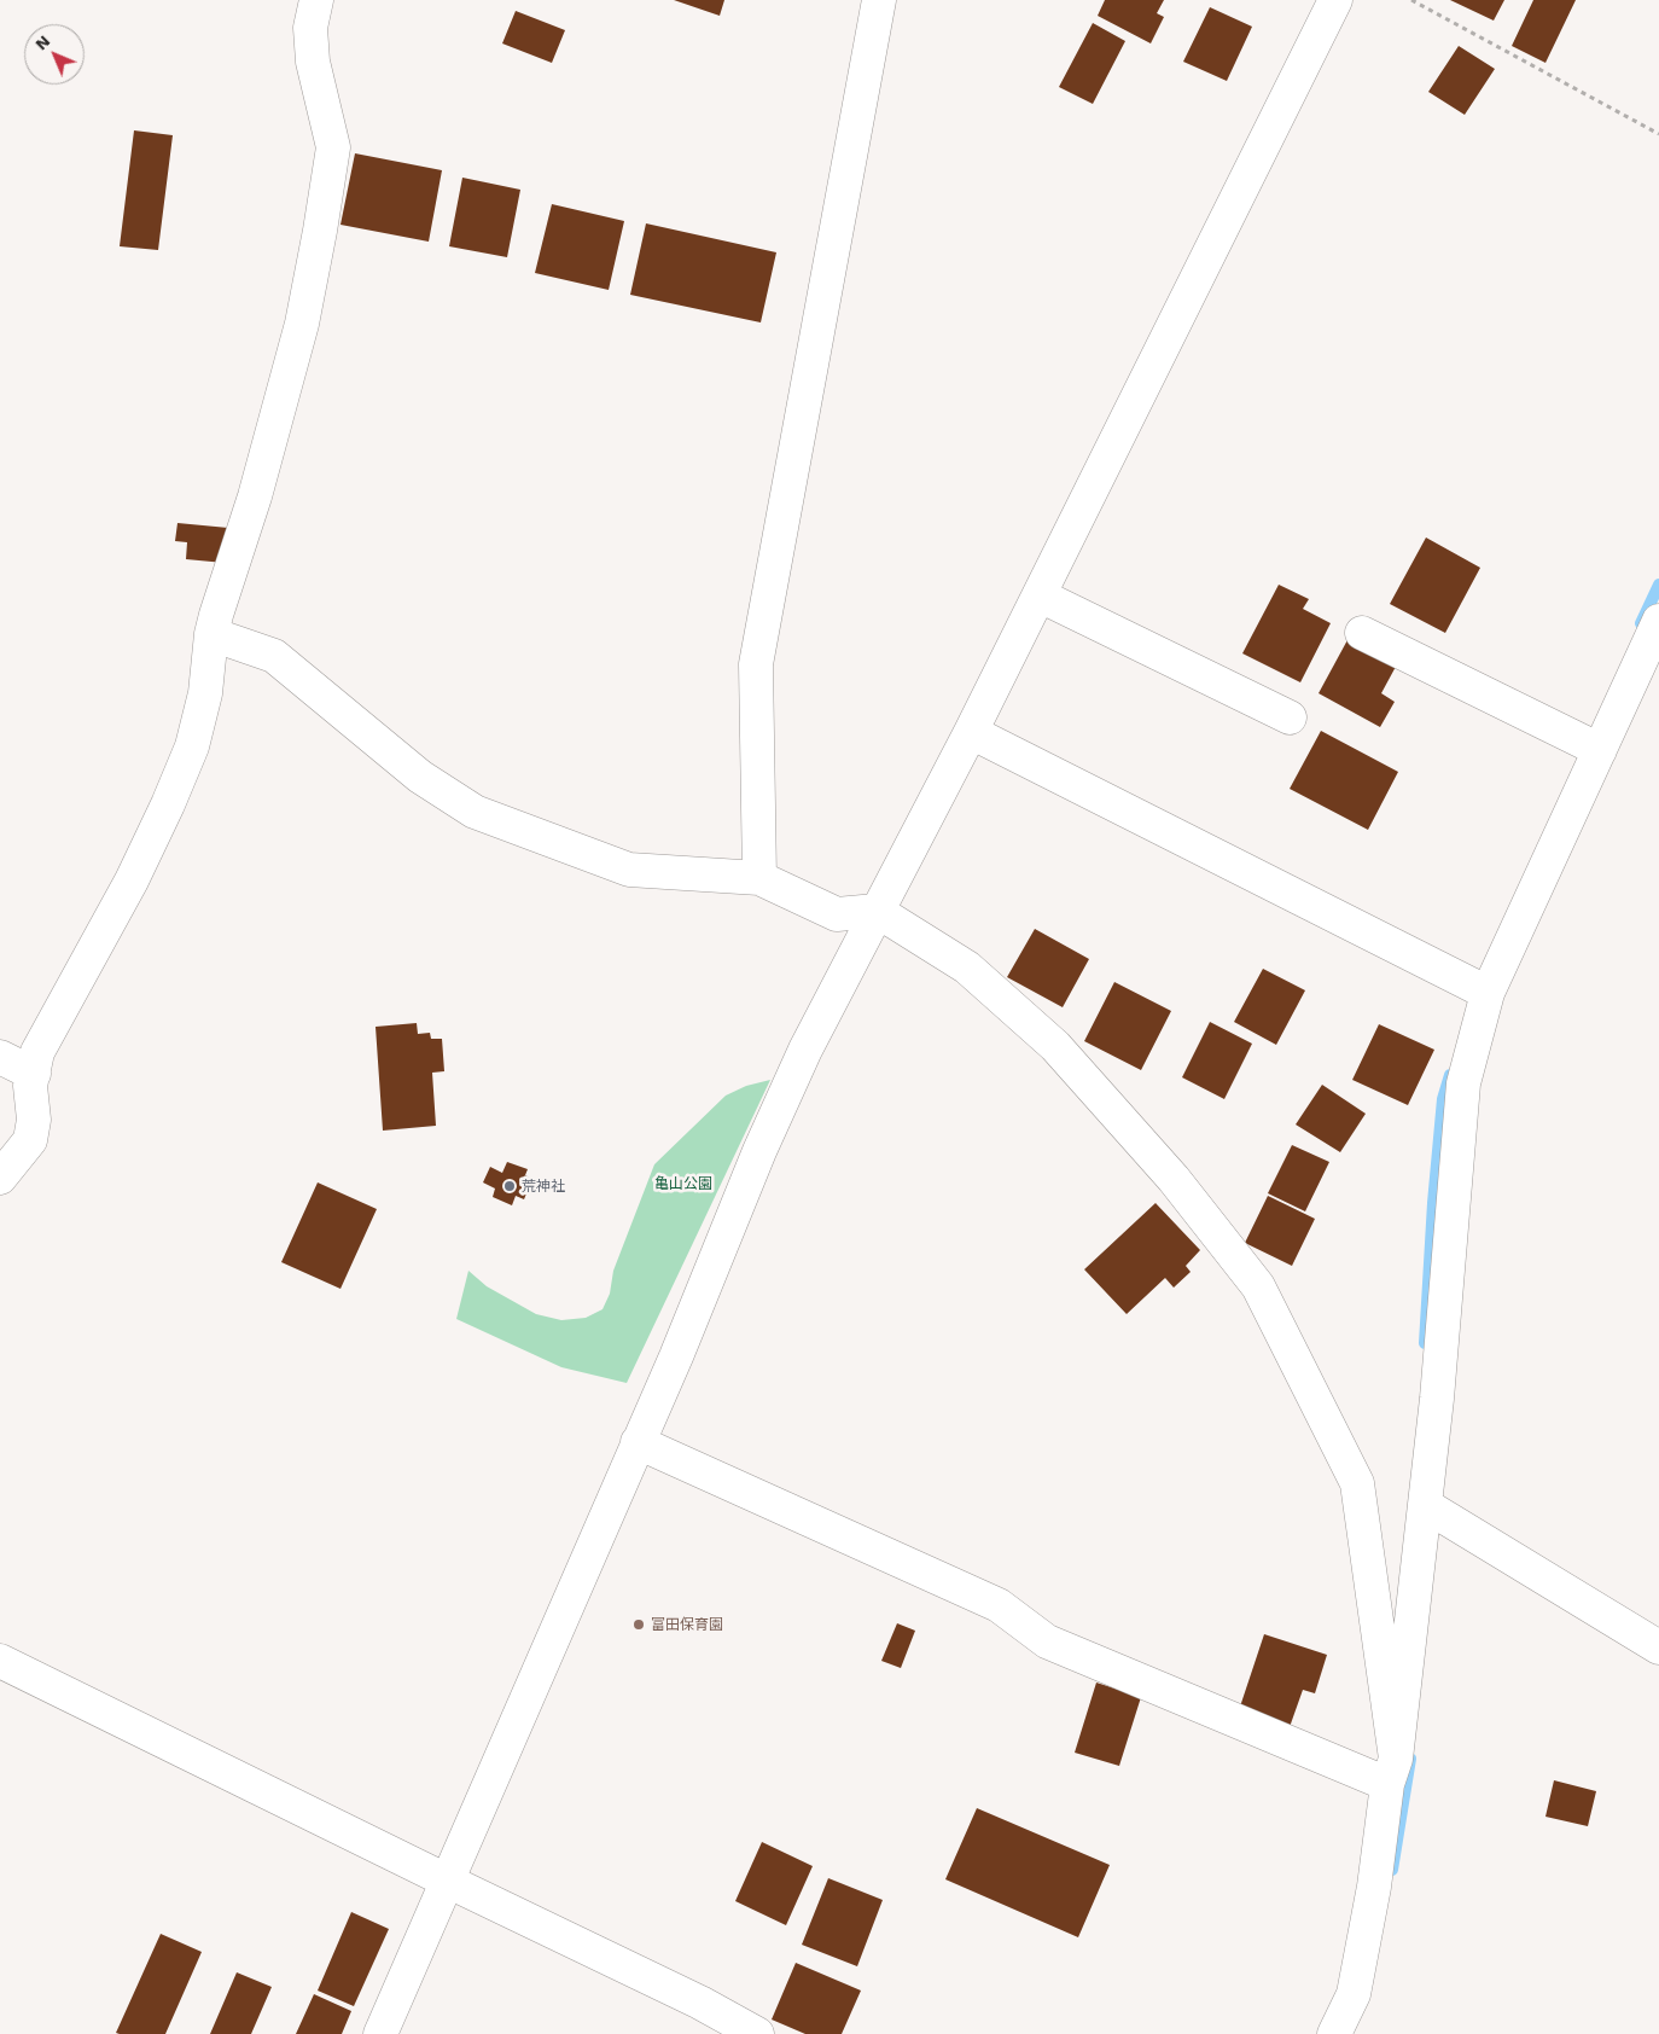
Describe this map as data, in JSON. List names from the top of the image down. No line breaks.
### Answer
{"parks":["亀山公園"],"places":["荒神社","富田保育園"],"north":"top left"}
